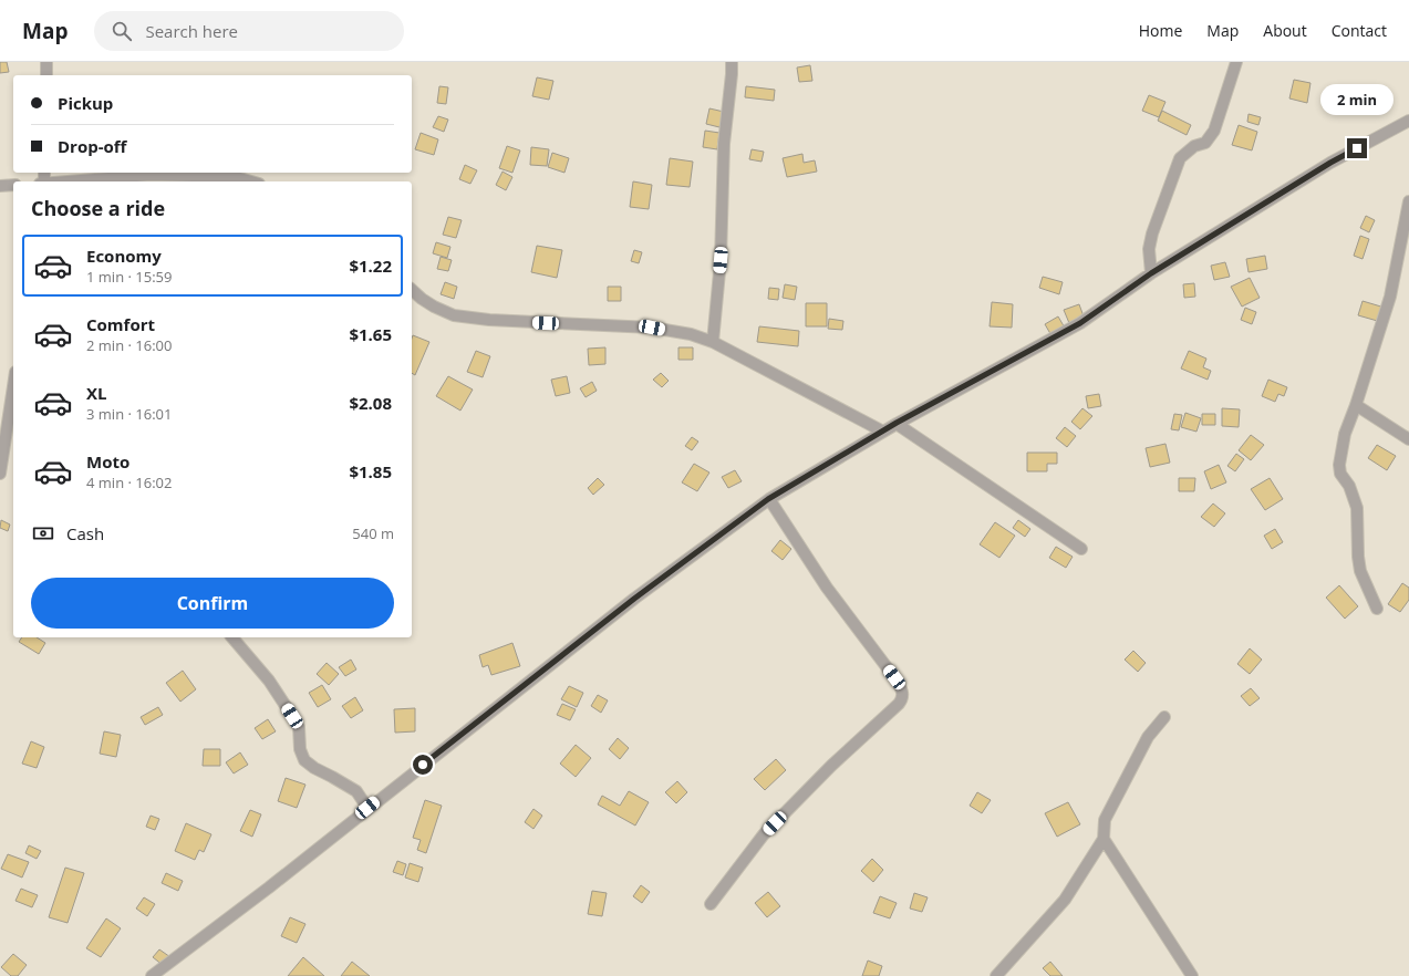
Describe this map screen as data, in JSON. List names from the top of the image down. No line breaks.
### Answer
{"page":{"header":"Map","search":"Search here","nav":["Home","Map","About","Contact"],"banner":["Pickup","Drop-off"],"bubble":"2 min","heading":"Choose a ride","list":[{"name":"Economy","note":"1 min · 15:59","value":"$1.22"},{"name":"Comfort","note":"2 min · 16:00","value":"$1.65"},{"name":"XL","note":"3 min · 16:01","value":"$2.08"},{"name":"Moto","note":"4 min · 16:02","value":"$1.85"}],"pay":["Cash","540 m"],"buttons":"Confirm"}}
